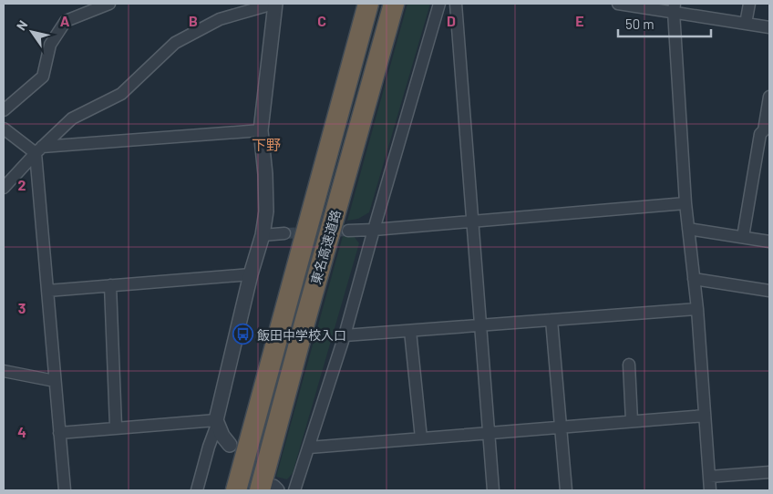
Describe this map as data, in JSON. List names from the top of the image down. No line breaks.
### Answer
{"streets":{"highway":["東名高速道路"]},"districts":["下野"],"places":{"bus stop":["飯田中学校入口"]},"scale_bar":"50 m","north":"top left","grid":{"columns":["A","B","C","D","E"],"rows":["2","3","4"]}}
